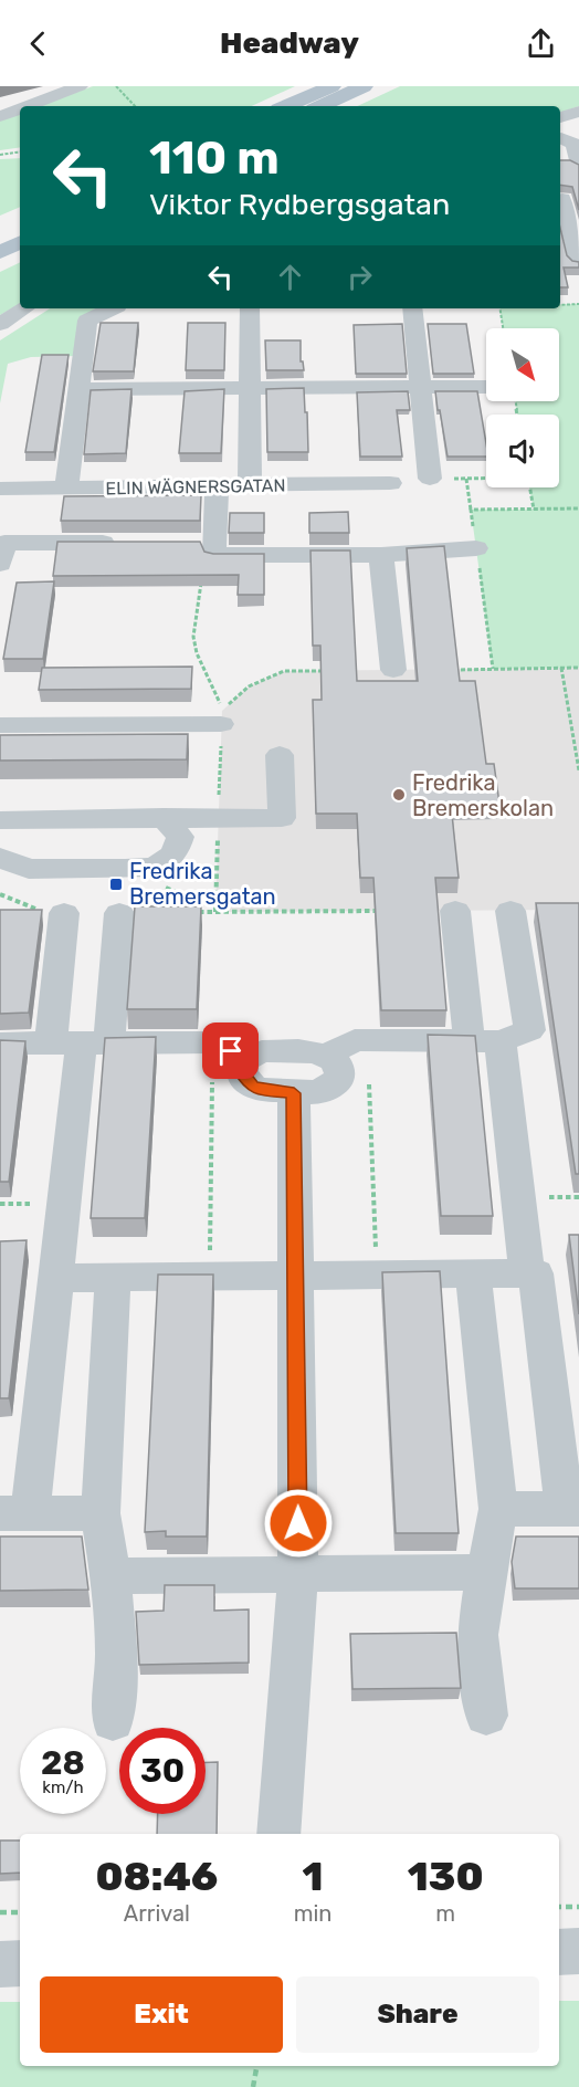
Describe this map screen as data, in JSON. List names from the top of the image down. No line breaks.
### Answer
{"streets":{"street":["ELIN WÄGNERSGATAN"]},"places":{"other":["Fredrika Bremerskolan"],"transit":["Fredrika Bremersgatan"]},"north":"bottom right","page":{"header":"Headway","turn":["110 m","Viktor Rydbergsgatan"],"speed":"28 km/h","limit":"30","eta":["08:46","Arrival","1","min","130","m"],"buttons":["Exit","Share"]}}
